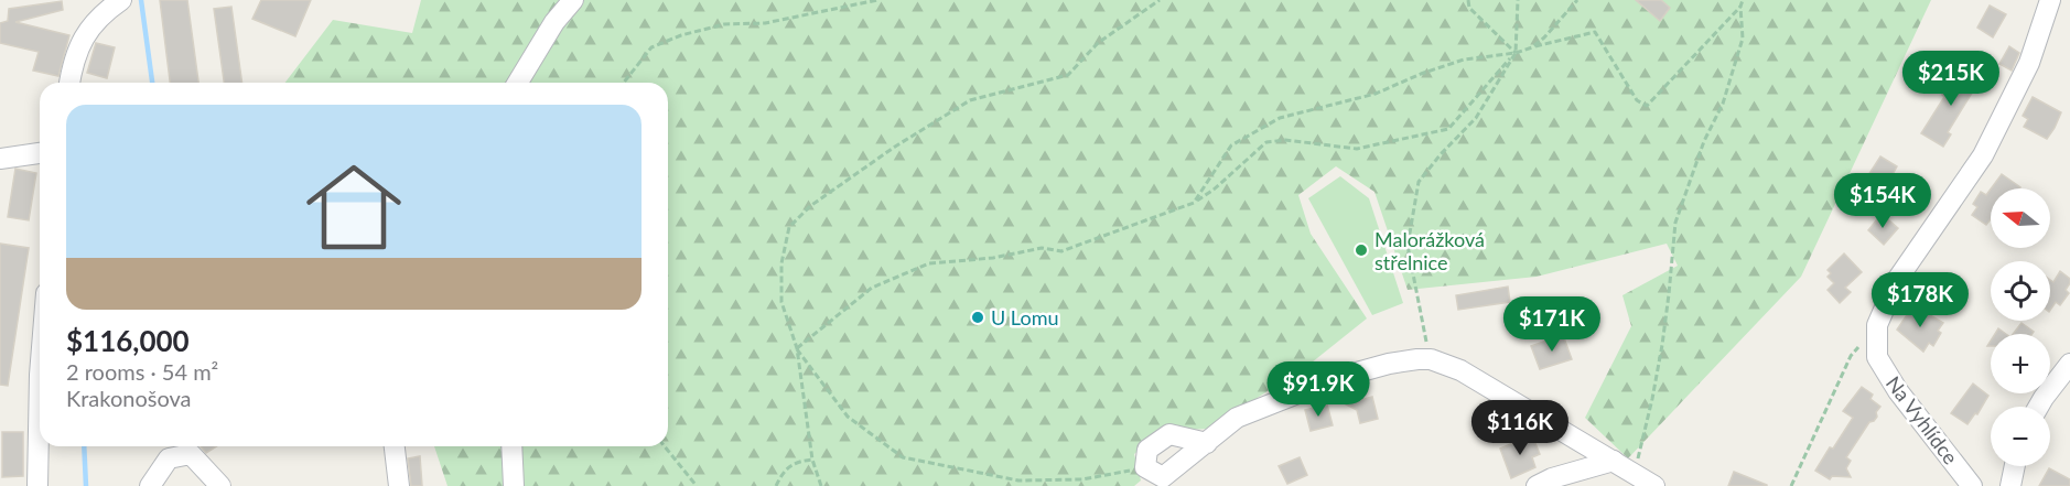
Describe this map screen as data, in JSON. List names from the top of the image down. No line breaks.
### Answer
{"streets":{"street":["Na Vyhlídce"]},"places":["Malorážková střelnice","U Lomu"],"north":"left","page":{"price":["$215K","$154K","$178K","$171K","$91.9K","$116K"],"list":[{"name":"$116,000","note":"2 rooms · 54 m² · Krakonošova"}],"map_buttons":["+","−"]}}
